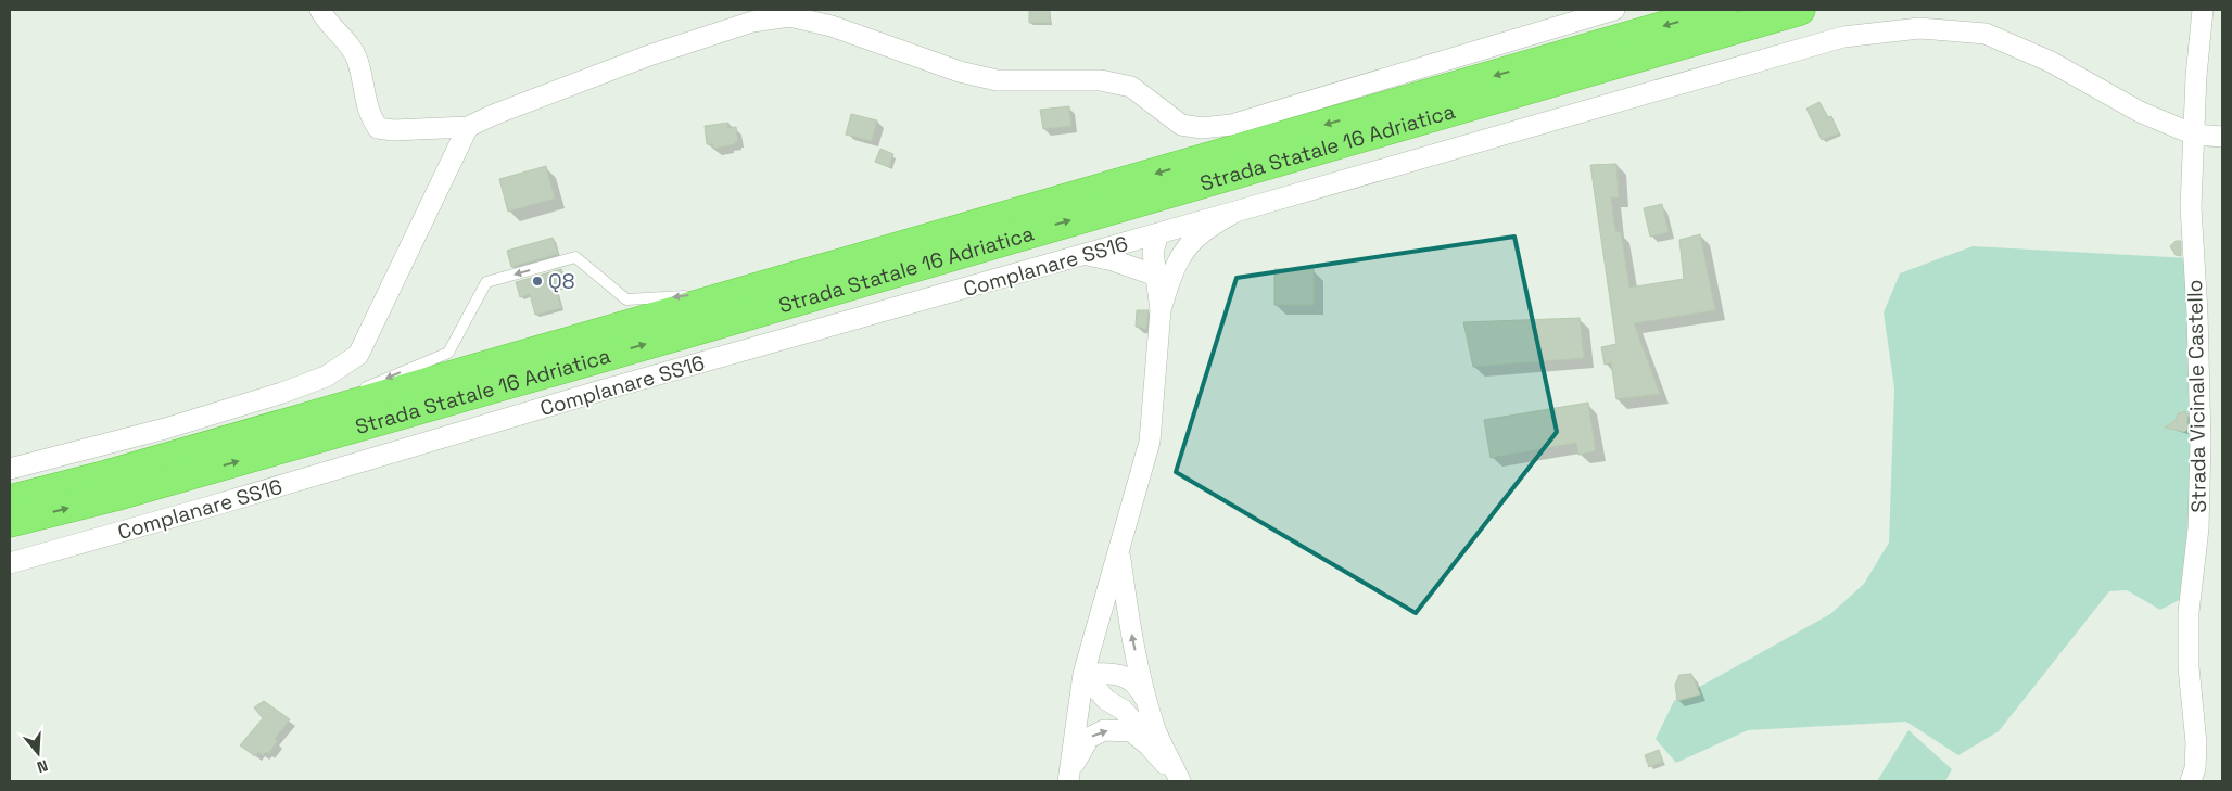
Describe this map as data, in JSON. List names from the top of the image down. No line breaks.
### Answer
{"streets":{"highway":["Strada Statale 16 Adriatica"],"street":["Complanare SS16","Strada Vicinale Castello"]},"crossings":[["Complanare SS16","Strada Vicinale Castello"]],"places":["Q8"],"north":"bottom"}
